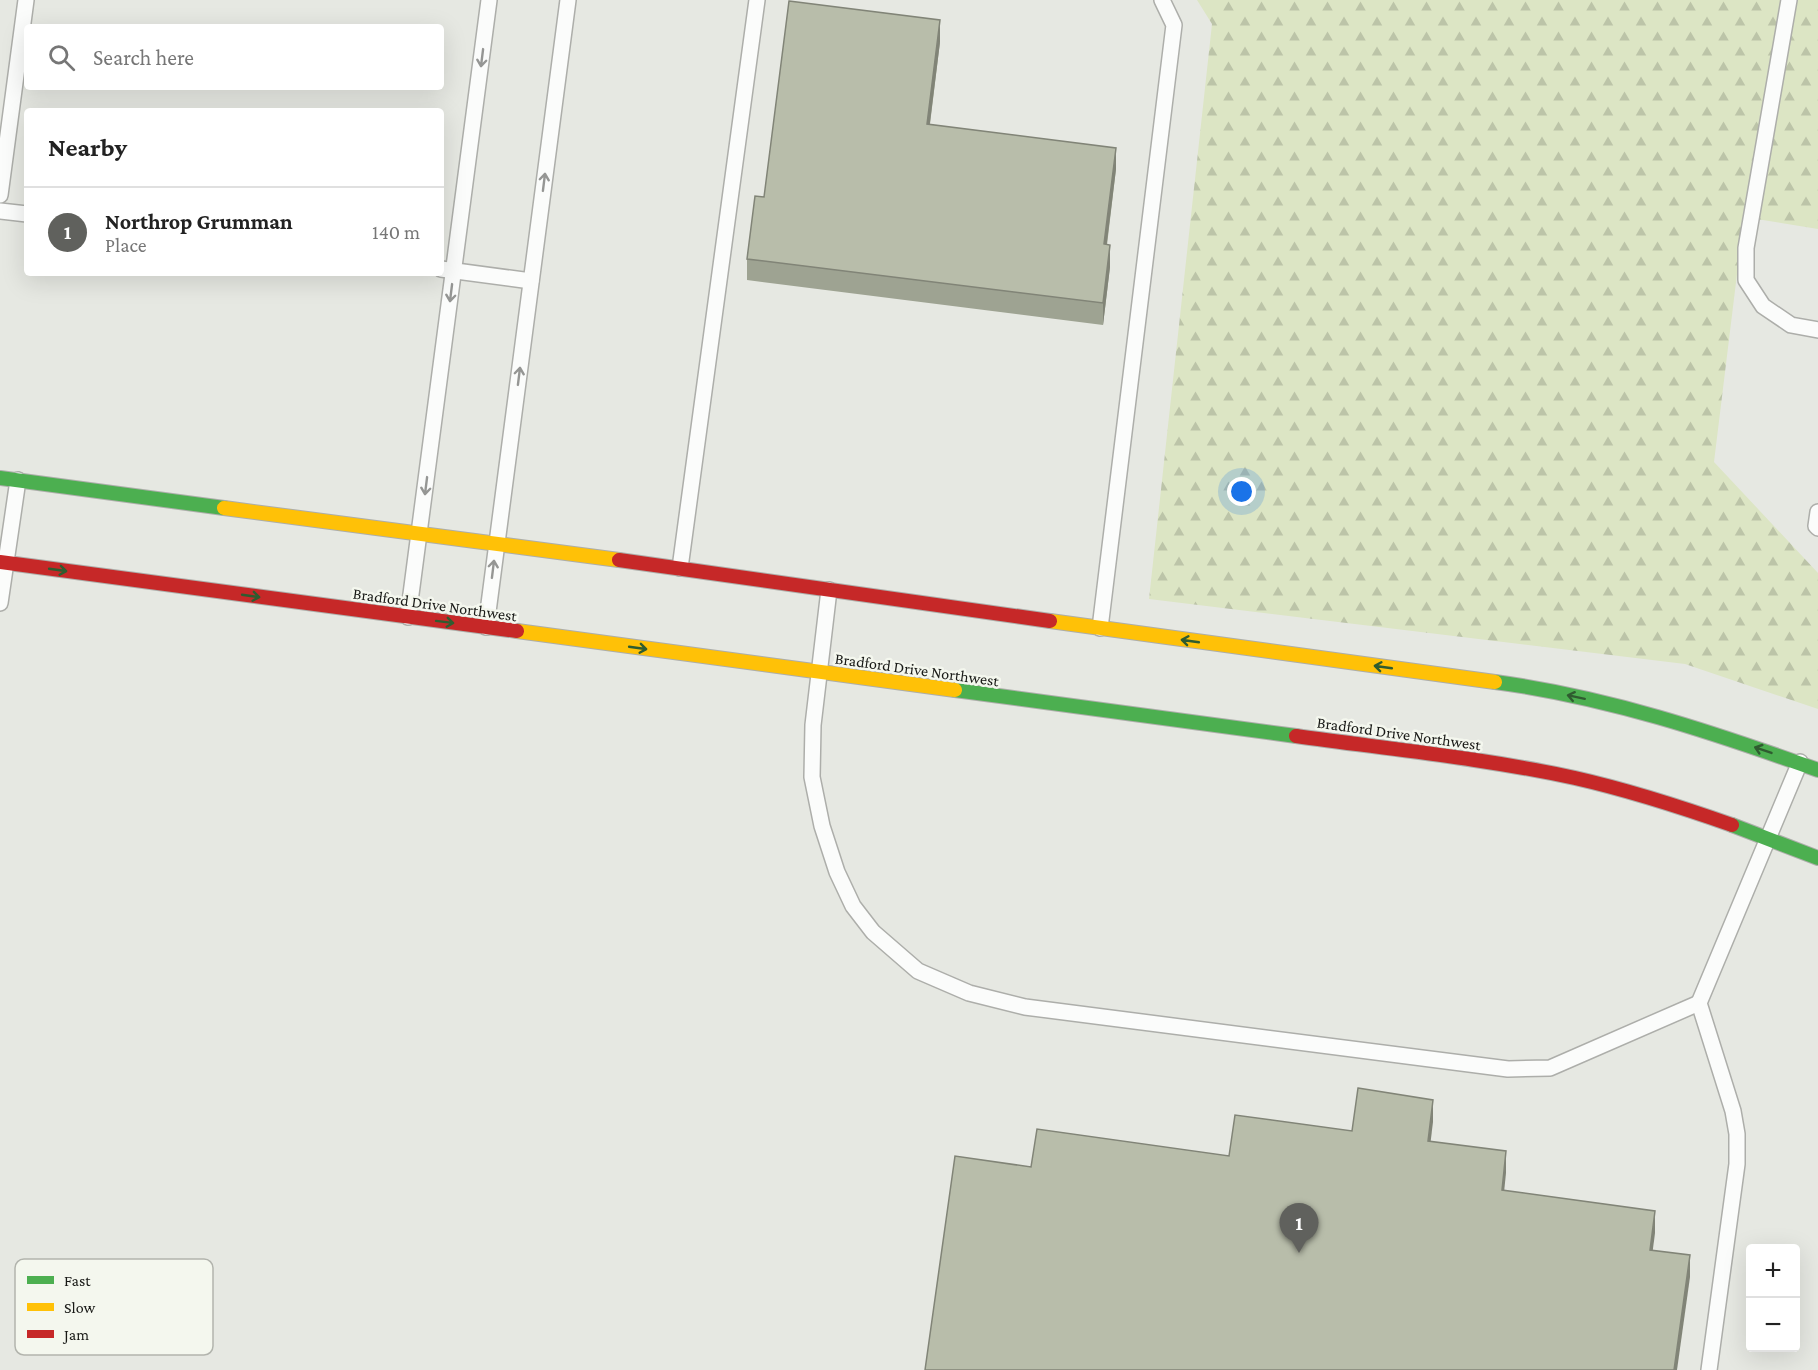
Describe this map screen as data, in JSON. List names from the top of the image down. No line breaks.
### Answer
{"streets":{"main road":["Bradford Drive Northwest"]},"legend":["Fast","Slow","Jam"],"page":{"search":"Search here","heading":"Nearby","list":[{"mark":"1","name":"Northrop Grumman","note":"Place","value":"140 m"}],"pins":"1","map_buttons":["+","−"]}}
